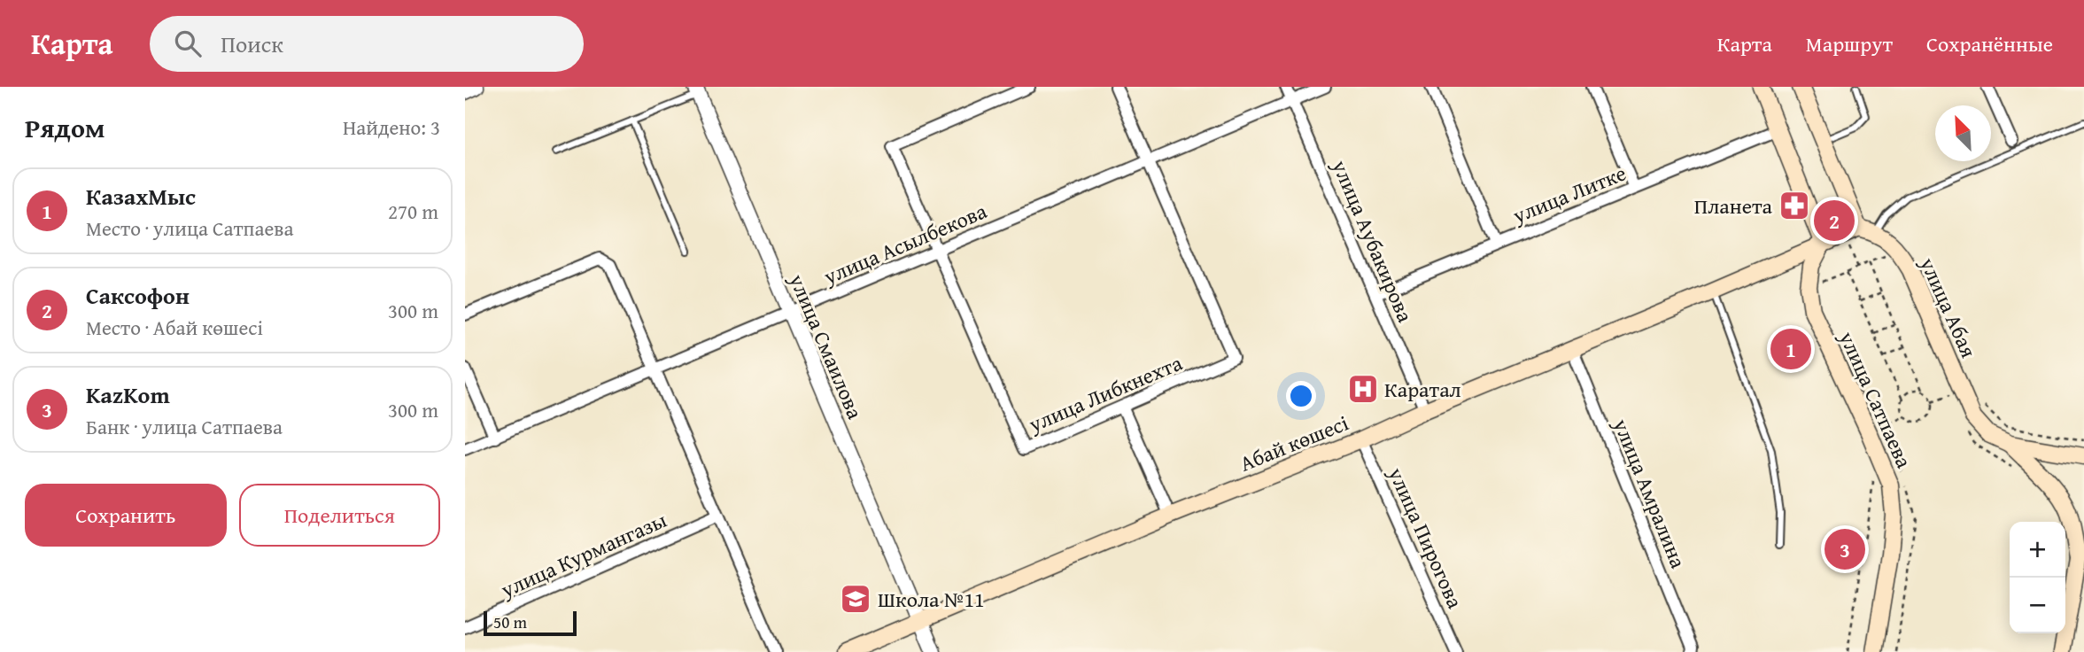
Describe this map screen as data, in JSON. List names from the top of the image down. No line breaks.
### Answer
{"streets":{"main road":["улица Абая","улица Сатпаева","Абай көшесі"],"street":["улица Литке","улица Аубакирова","улица Асылбекова","улица Смаилова","улица Либкнехта","улица Амралина","улица Пирогова","улица Курмангазы"]},"crossings":[["улица Литке","улица Аубакирова"],["улица Аубакирова","улица Асылбекова"],["улица Аубакирова","Абай көшесі"],["улица Асылбекова","улица Смаилова"],["улица Асылбекова","улица Либкнехта"],["улица Абая","Абай көшесі"],["улица Смаилова","Абай көшесі"],["улица Сатпаева","Абай көшесі"],["Абай көшесі","улица Амралина"],["Абай көшесі","улица Пирогова"]],"places":{"pharmacy":["Планета"],"hospital":["Каратал"],"school or university":["Школа №11"]},"scale_bar":"50 m","north":"top left","page":{"header":"Карта","search":"Поиск","nav":["Карта","Маршрут","Сохранённые"],"heading":["Рядом","Найдено: 3"],"list":[{"mark":"1","name":"КазахМыс","note":"Место · улица Сатпаева","value":"270 m"},{"mark":"2","name":"Саксофон","note":"Место · Абай көшесі","value":"300 m"},{"mark":"3","name":"KazKom","note":"Банк · улица Сатпаева","value":"300 m"}],"pins":["2","1","3"],"buttons":["Сохранить","Поделиться"],"map_buttons":["+","−"],"scale":"50 m"}}
